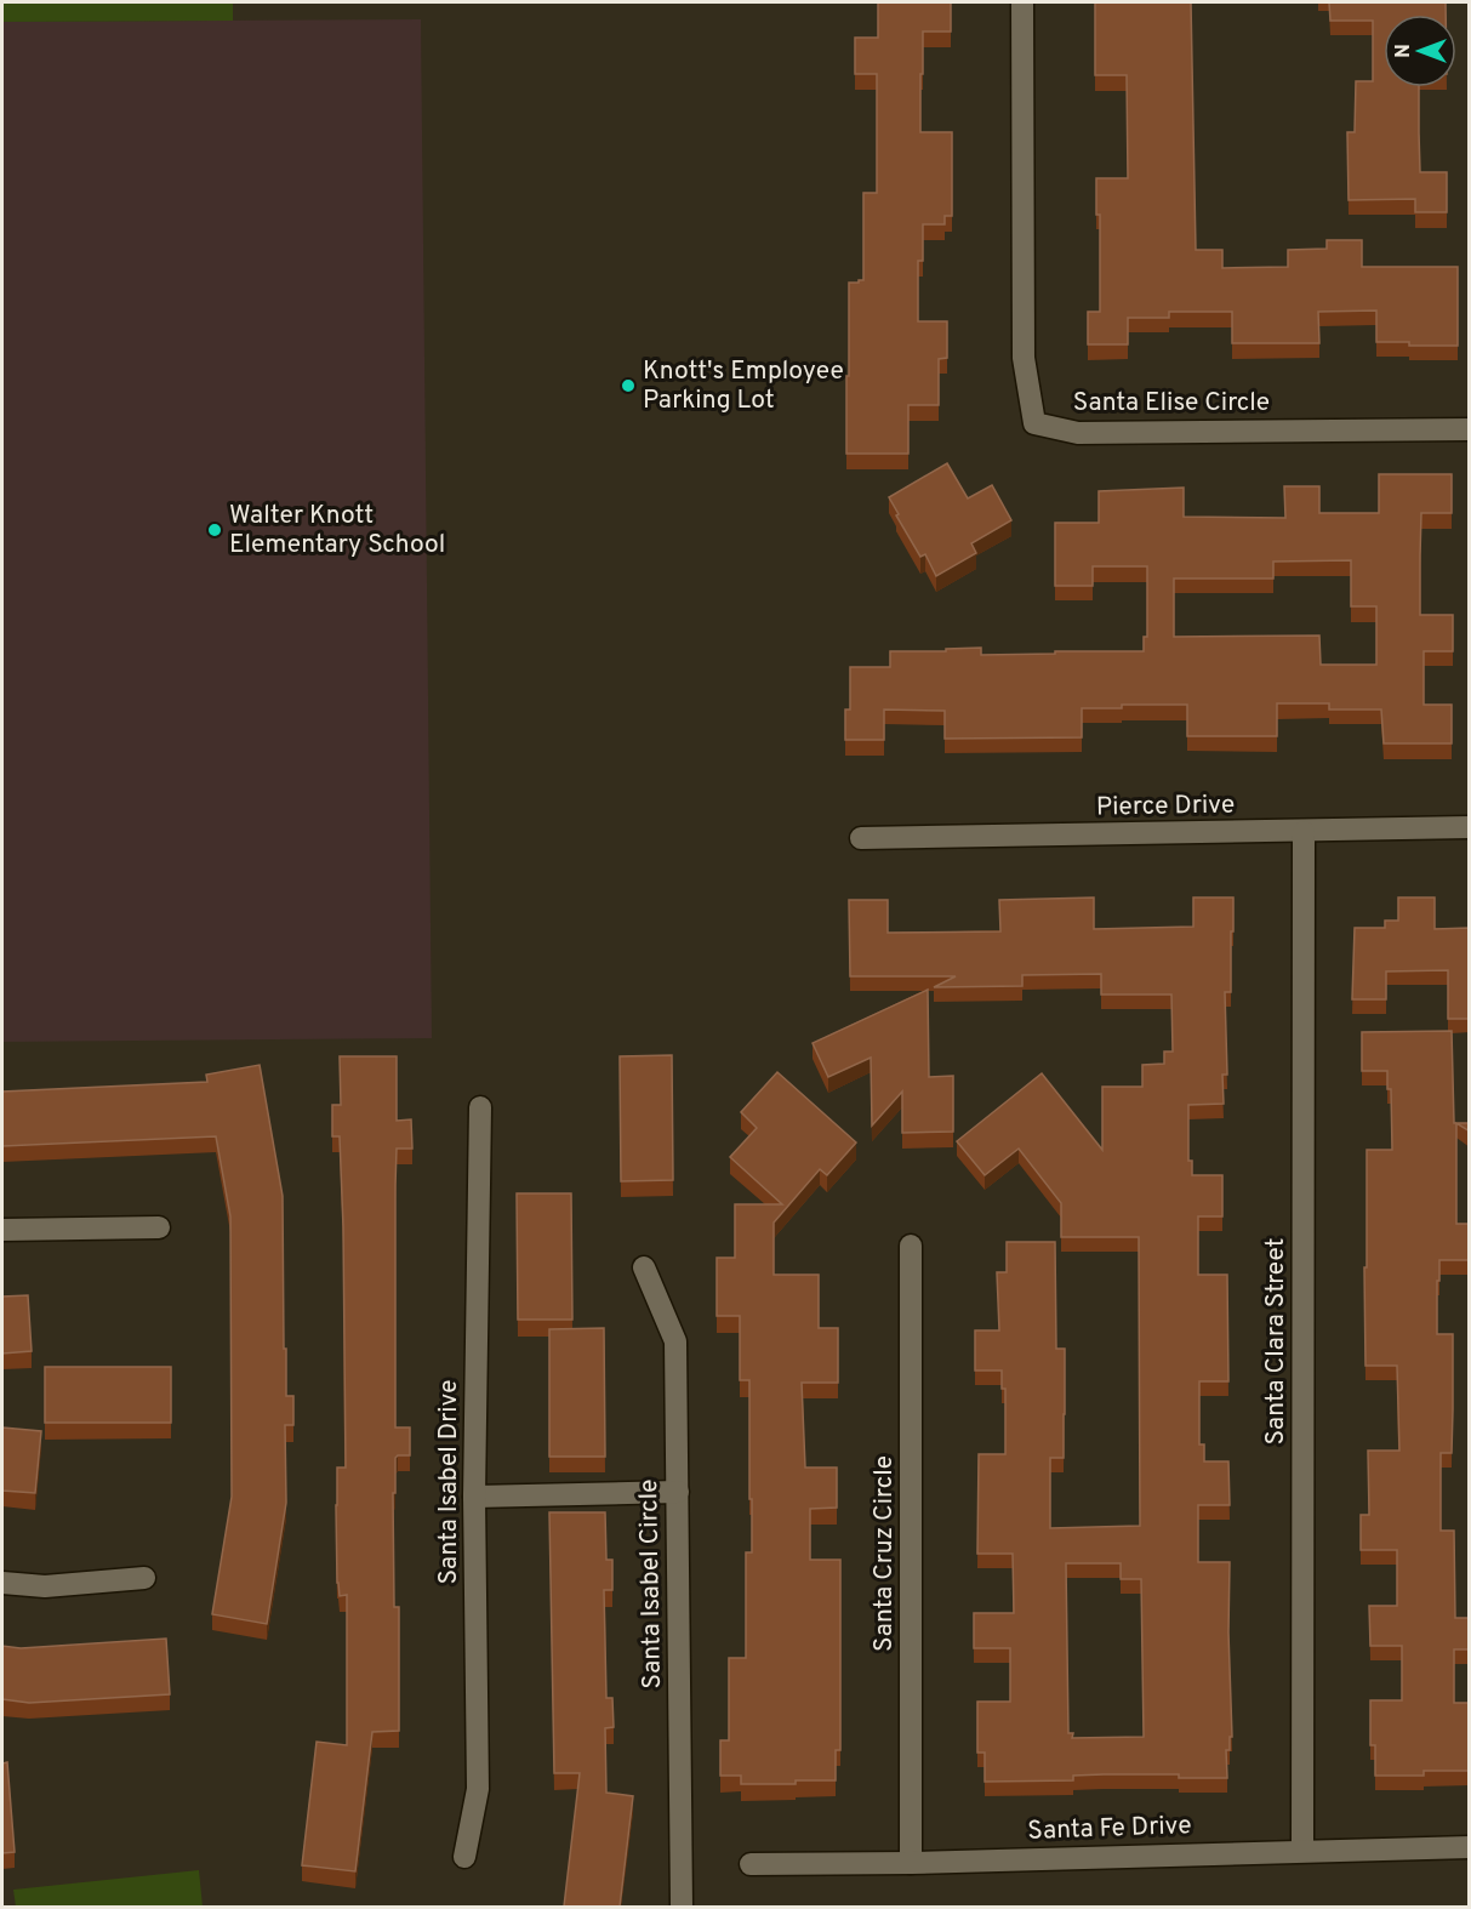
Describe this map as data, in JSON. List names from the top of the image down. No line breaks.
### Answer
{"streets":{"street":["Santa Elise Circle","Pierce Drive","Santa Clara Street","Santa Isabel Drive","Santa Cruz Circle","Santa Isabel Circle","Santa Fe Drive"]},"crossings":[["Pierce Drive","Santa Clara Street"],["Santa Clara Street","Santa Fe Drive"],["Santa Cruz Circle","Santa Fe Drive"]],"places":["Knott's Employee Parking Lot","Walter Knott Elementary School"],"north":"left"}
